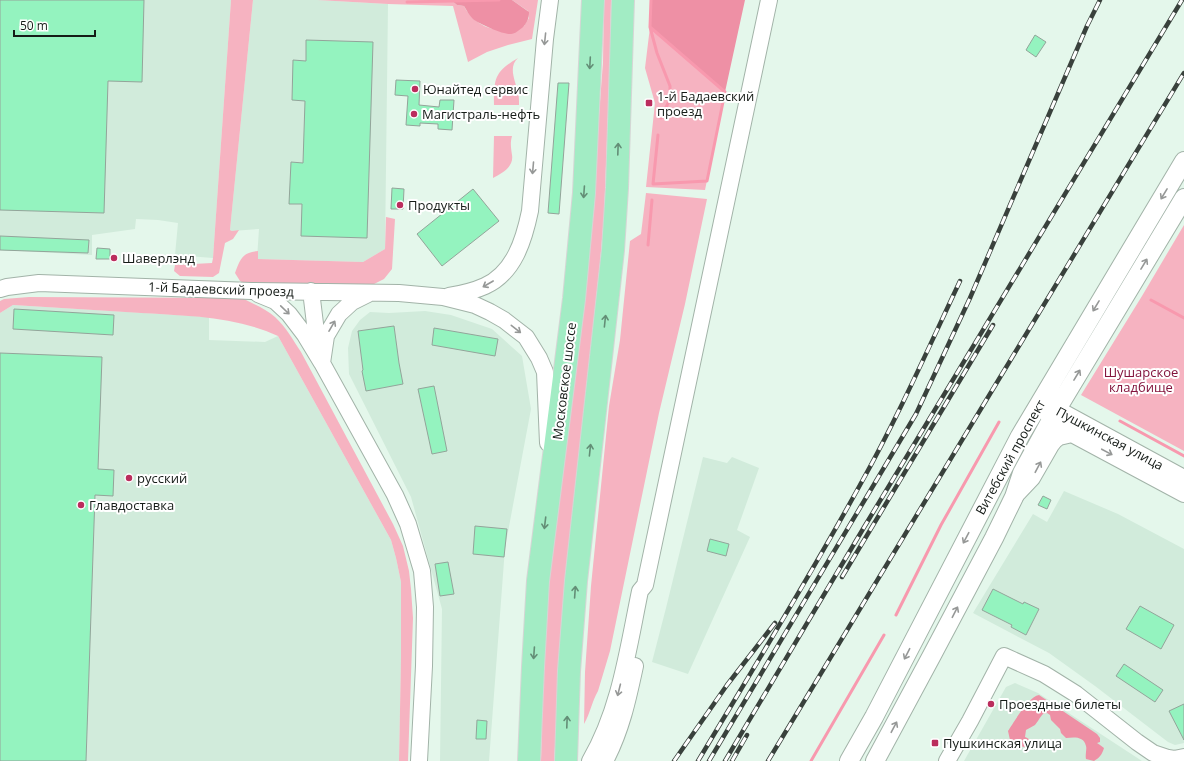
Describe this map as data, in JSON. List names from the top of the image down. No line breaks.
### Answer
{"streets":{"highway":["Московское шоссе"],"main road":["Витебский проспект"],"street":["1-й Бадаевский проезд","Пушкинская улица"]},"crossings":[["Пушкинская улица","Витебский проспект"]],"parks":["Шушарское кладбище"],"places":{"other":["Юнайтед сервис","Магистраль-нефть","Продукты","Шаверлэнд","русский","Главдоставка","Проездные билеты"],"transit":["1-й Бадаевский проезд","Пушкинская улица"]},"scale_bar":"50 m"}
